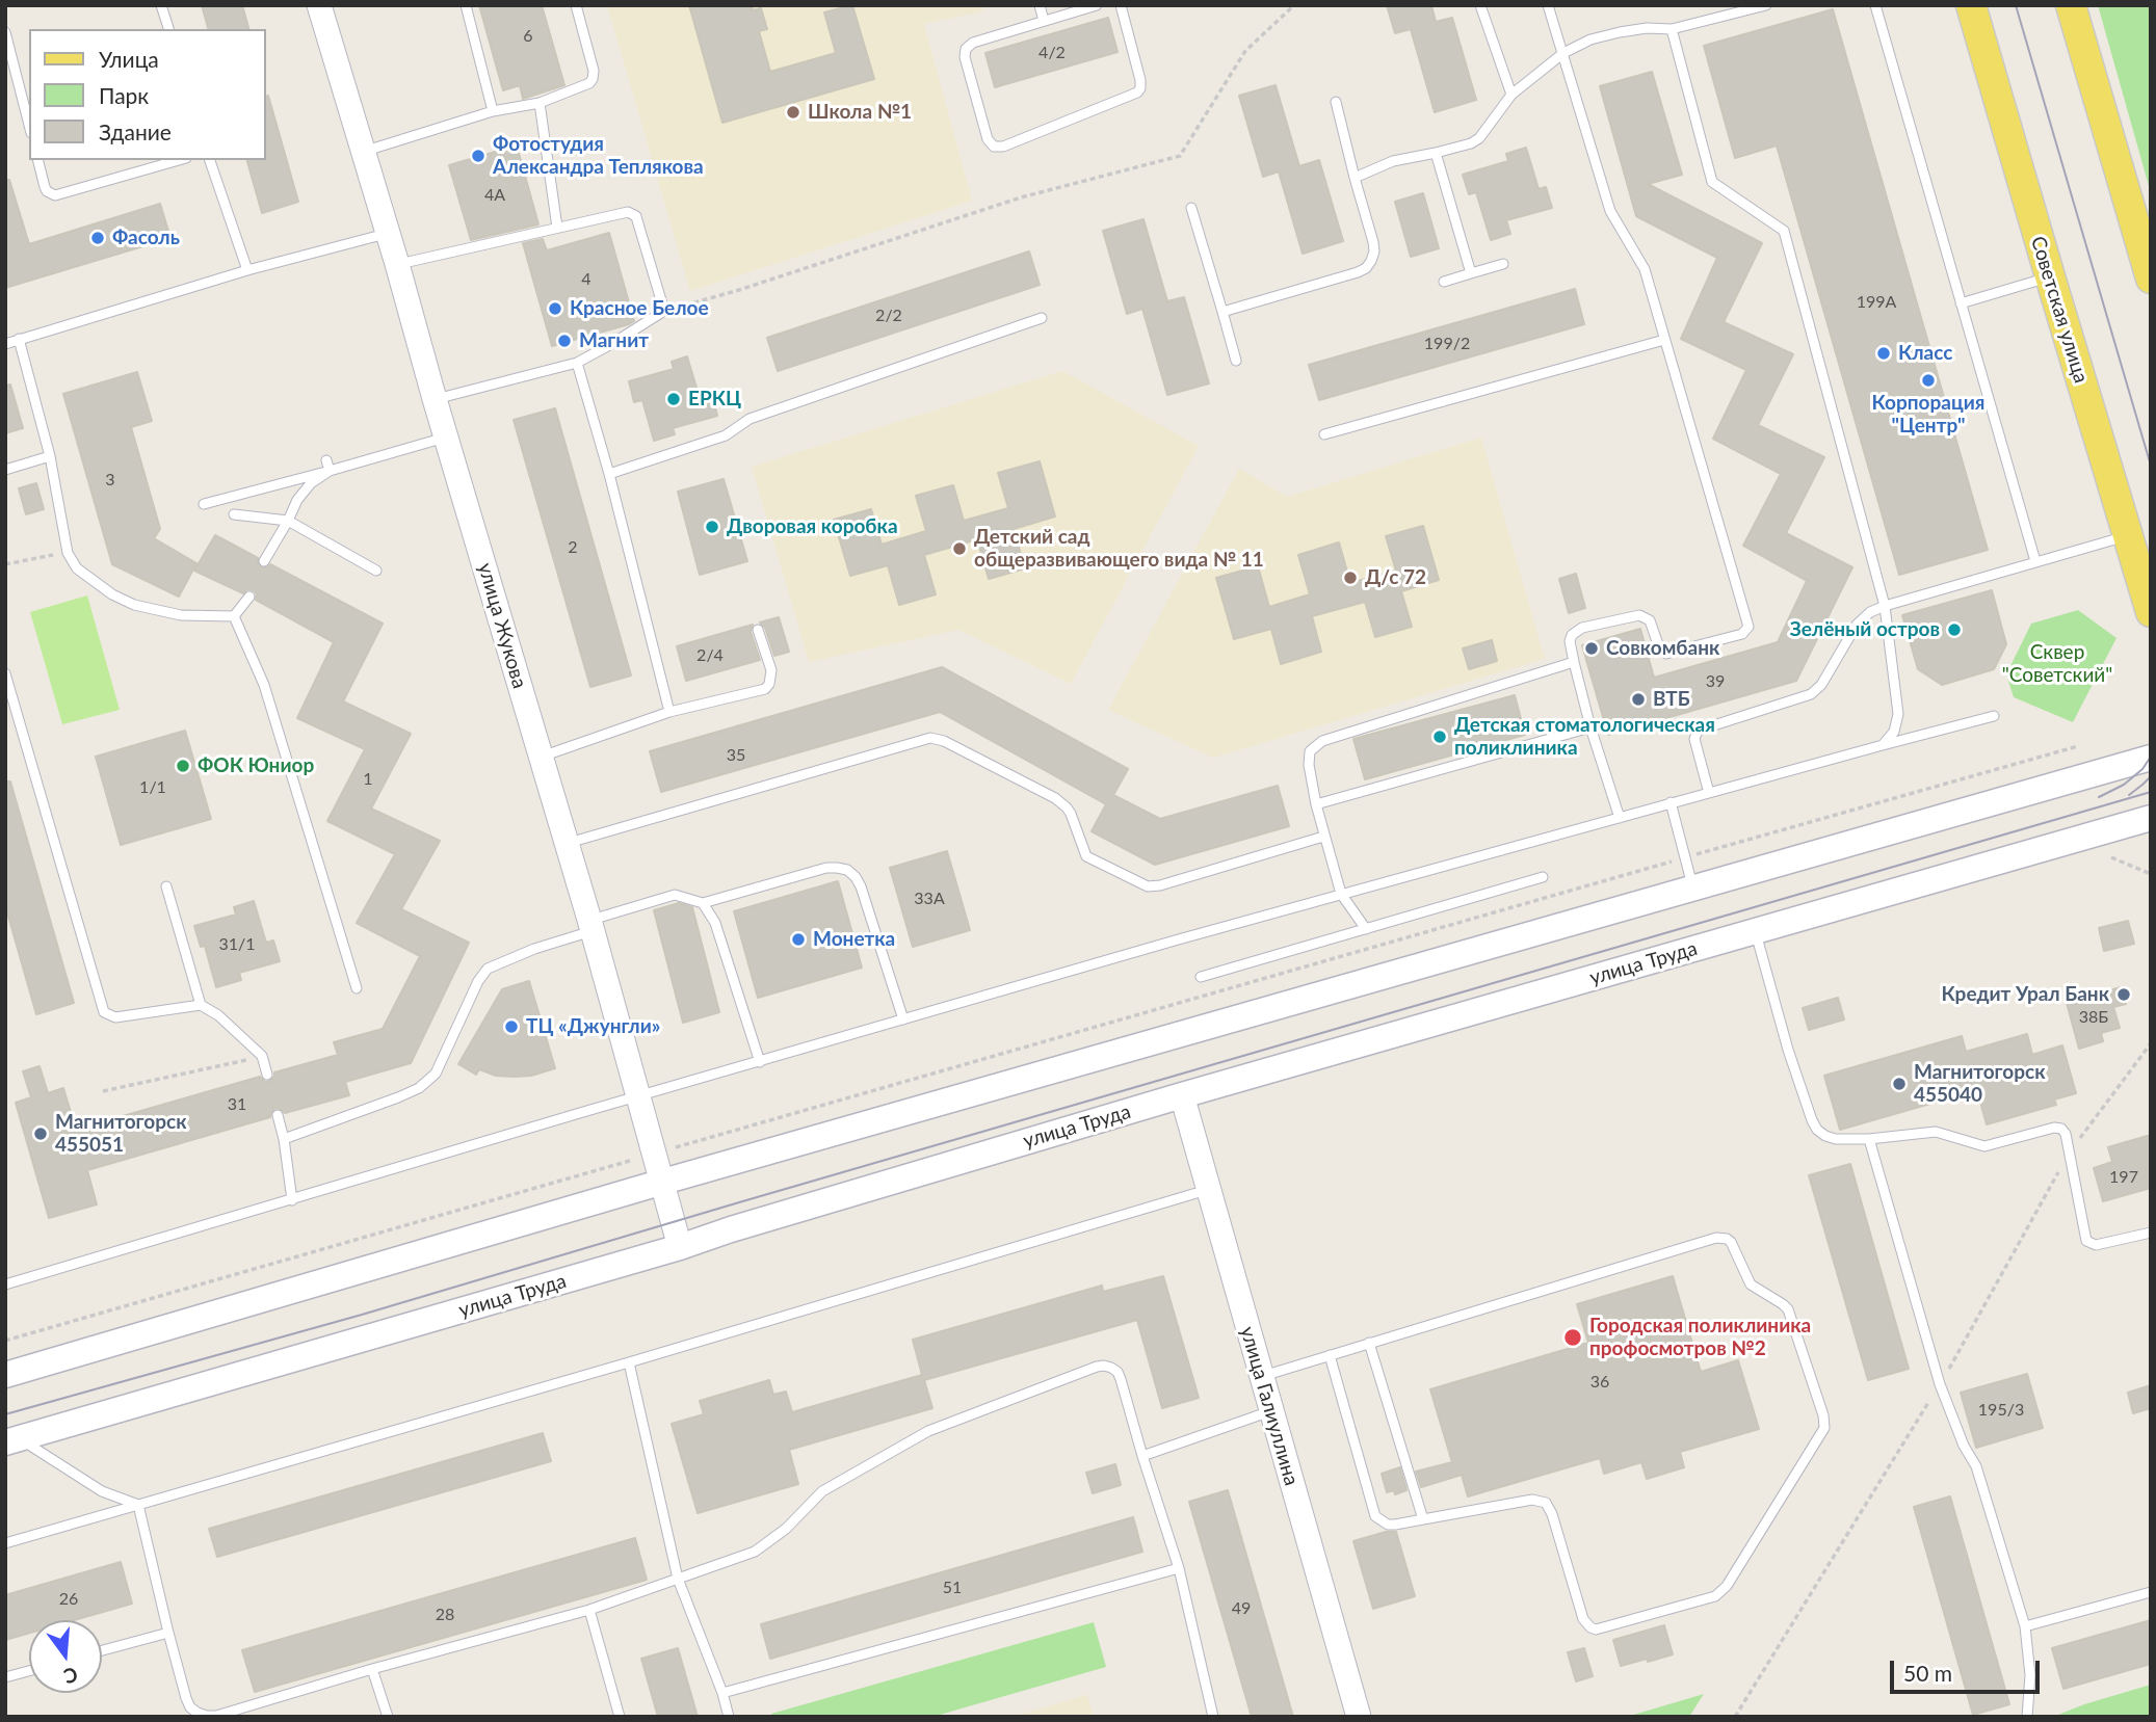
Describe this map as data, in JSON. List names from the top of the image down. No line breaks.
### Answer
{"streets":{"main road":["Советская улица","улица Труда"],"street":["улица Жукова","улица Галиуллина"]},"crossings":[["улица Жукова","улица Труда"],["улица Труда","улица Галиуллина"]],"parks":["Сквер \"Советский\""],"places":["Школа №1","Фотостудия Александра Теплякова","Фасоль","Красное Белое","Магнит","Класс","Корпорация \"Центр\"","ЕРКЦ","Дворовая коробка","Детский сад общеразвивающего вида № 11","Д/с 72","Зелёный остров","Совкомбанк","ВТБ","Детская стоматологическая поликлиника","ФОК Юниор","Монетка","Кредит Урал Банк","ТЦ «Джунгли»","Магнитогорск 455040","Магнитогорск 455051","Городская поликлиника профосмотров №2"],"house_numbers":["6","4/2","4А","4","199А","2/2","199/2","3","2","2/4","39","35","1","1/1","33А","31/1","38Б","31","197","36","195/3","51","26","49","28"],"legend":["Улица","Парк","Здание"],"scale_bar":"50 m","north":"bottom"}
